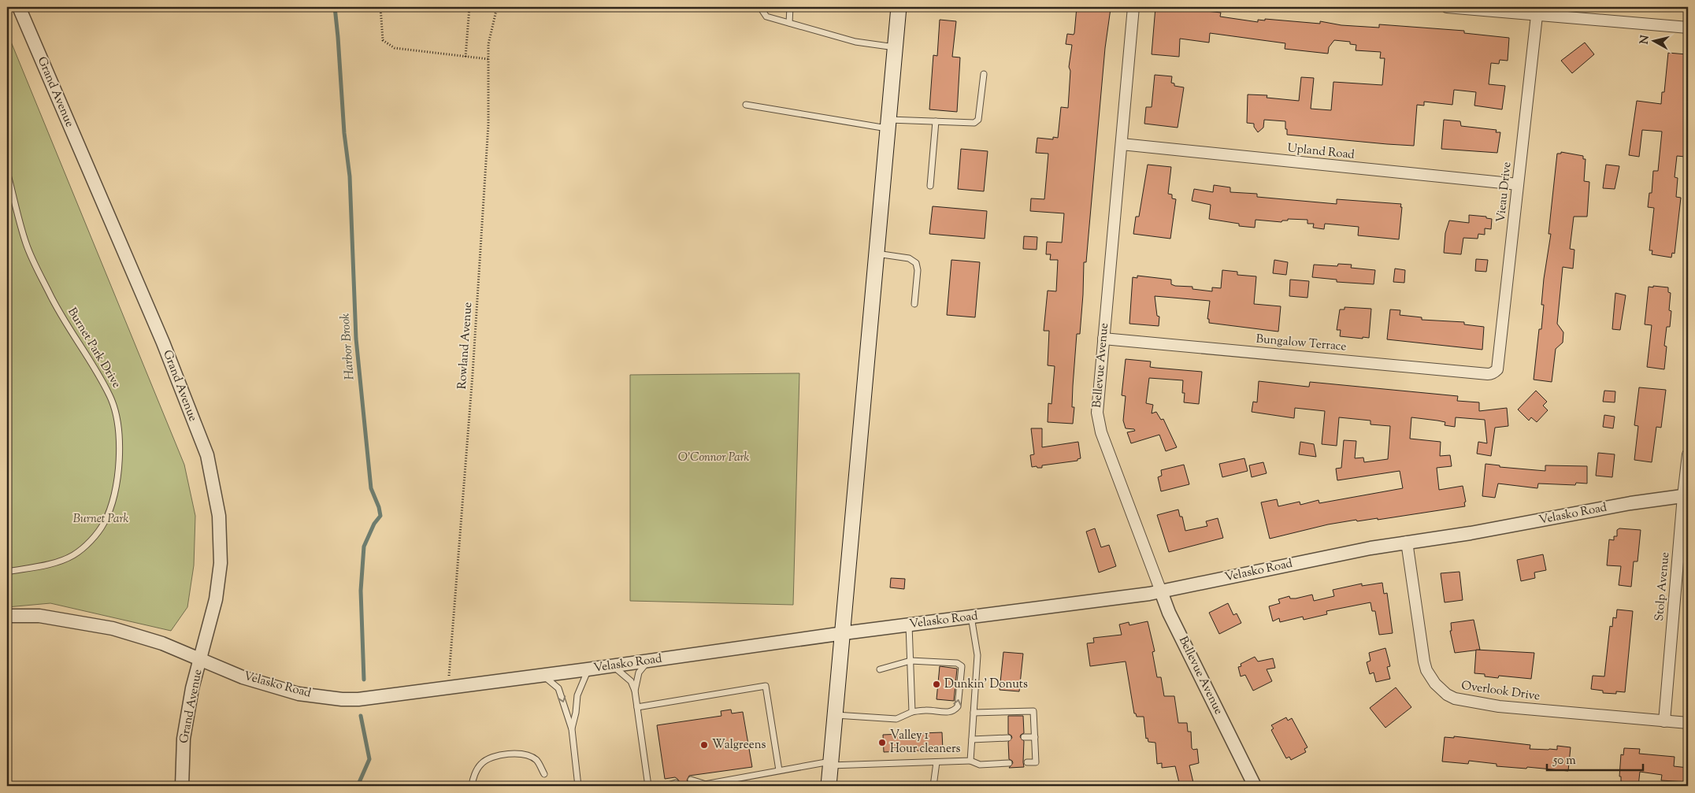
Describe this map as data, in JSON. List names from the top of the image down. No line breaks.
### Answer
{"streets":{"street":["Grand Avenue","Upland Road","Vieau Drive","Bungalow Terrace","Bellevue Avenue","Velasko Road","Stolp Avenue","Overlook Drive"],"lane":["Burnet Park Drive"],"path":["Rowland Avenue"]},"crossings":[["Grand Avenue","Velasko Road"],["Upland Road","Vieau Drive"],["Upland Road","Bellevue Avenue"],["Vieau Drive","Bungalow Terrace"],["Bungalow Terrace","Bellevue Avenue"],["Rowland Avenue","Velasko Road"],["Bellevue Avenue","Velasko Road"],["Velasko Road","Stolp Avenue"],["Velasko Road","Overlook Drive"],["Stolp Avenue","Overlook Drive"]],"water":["Harbor Brook"],"parks":["O'Connor Park","Burnet Park"],"places":["Dunkin' Donuts","Valley 1 Hour cleaners","Walgreens"],"scale_bar":"50 m","north":"left"}
